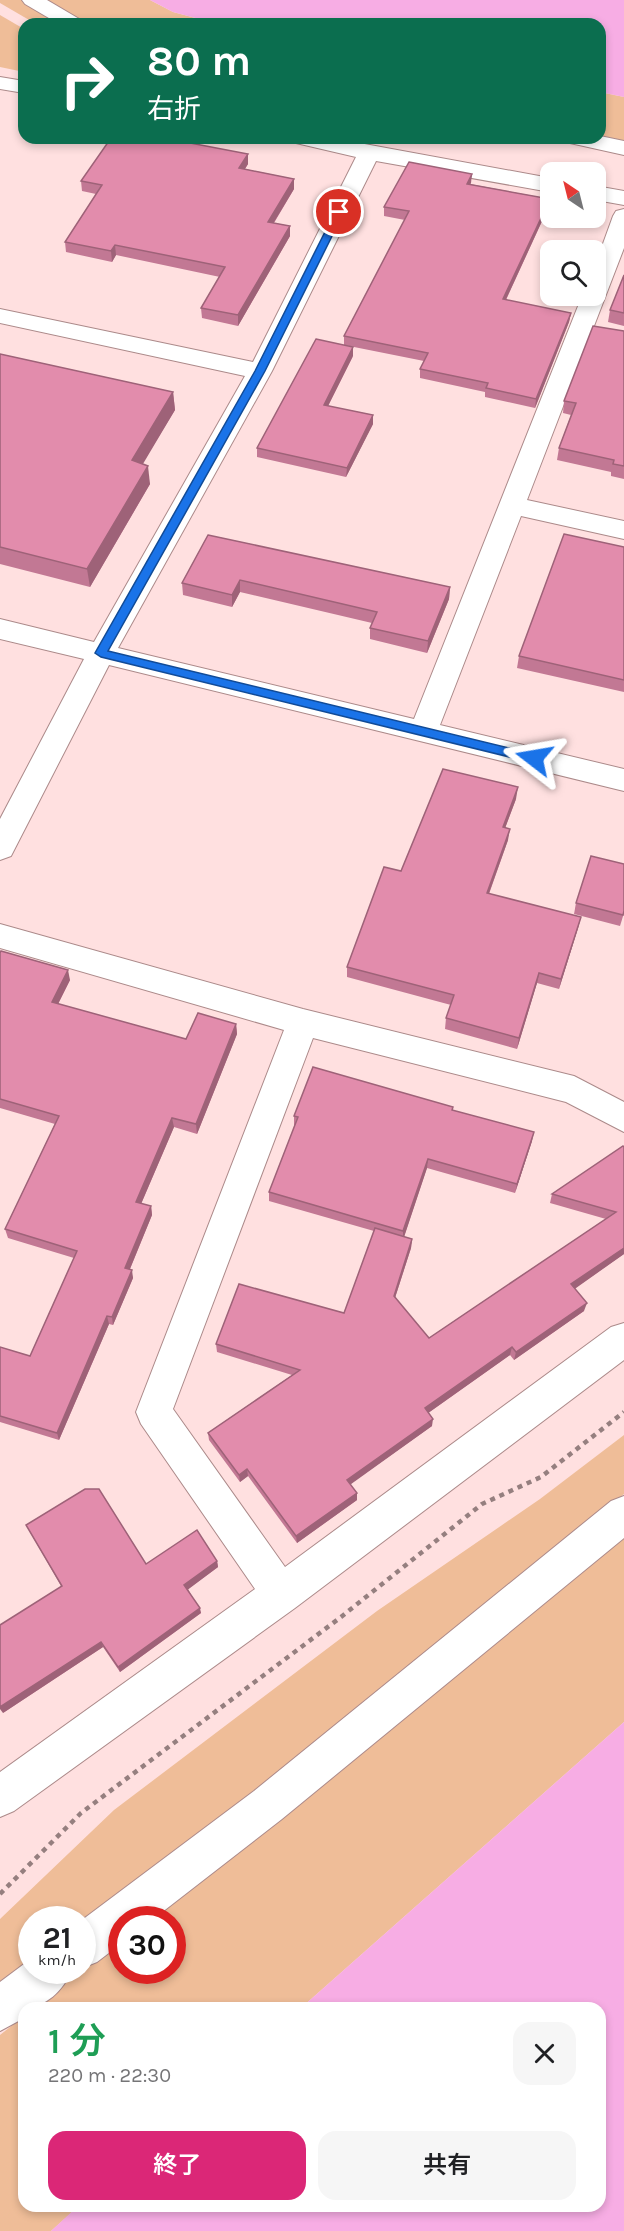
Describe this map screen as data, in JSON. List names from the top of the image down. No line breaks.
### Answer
{"north":"top left","page":{"turn":["80 m","右折"],"speed":"21 km/h","limit":"30","heading":["1 分","220 m · 22:30"],"buttons":["終了","共有"]}}
